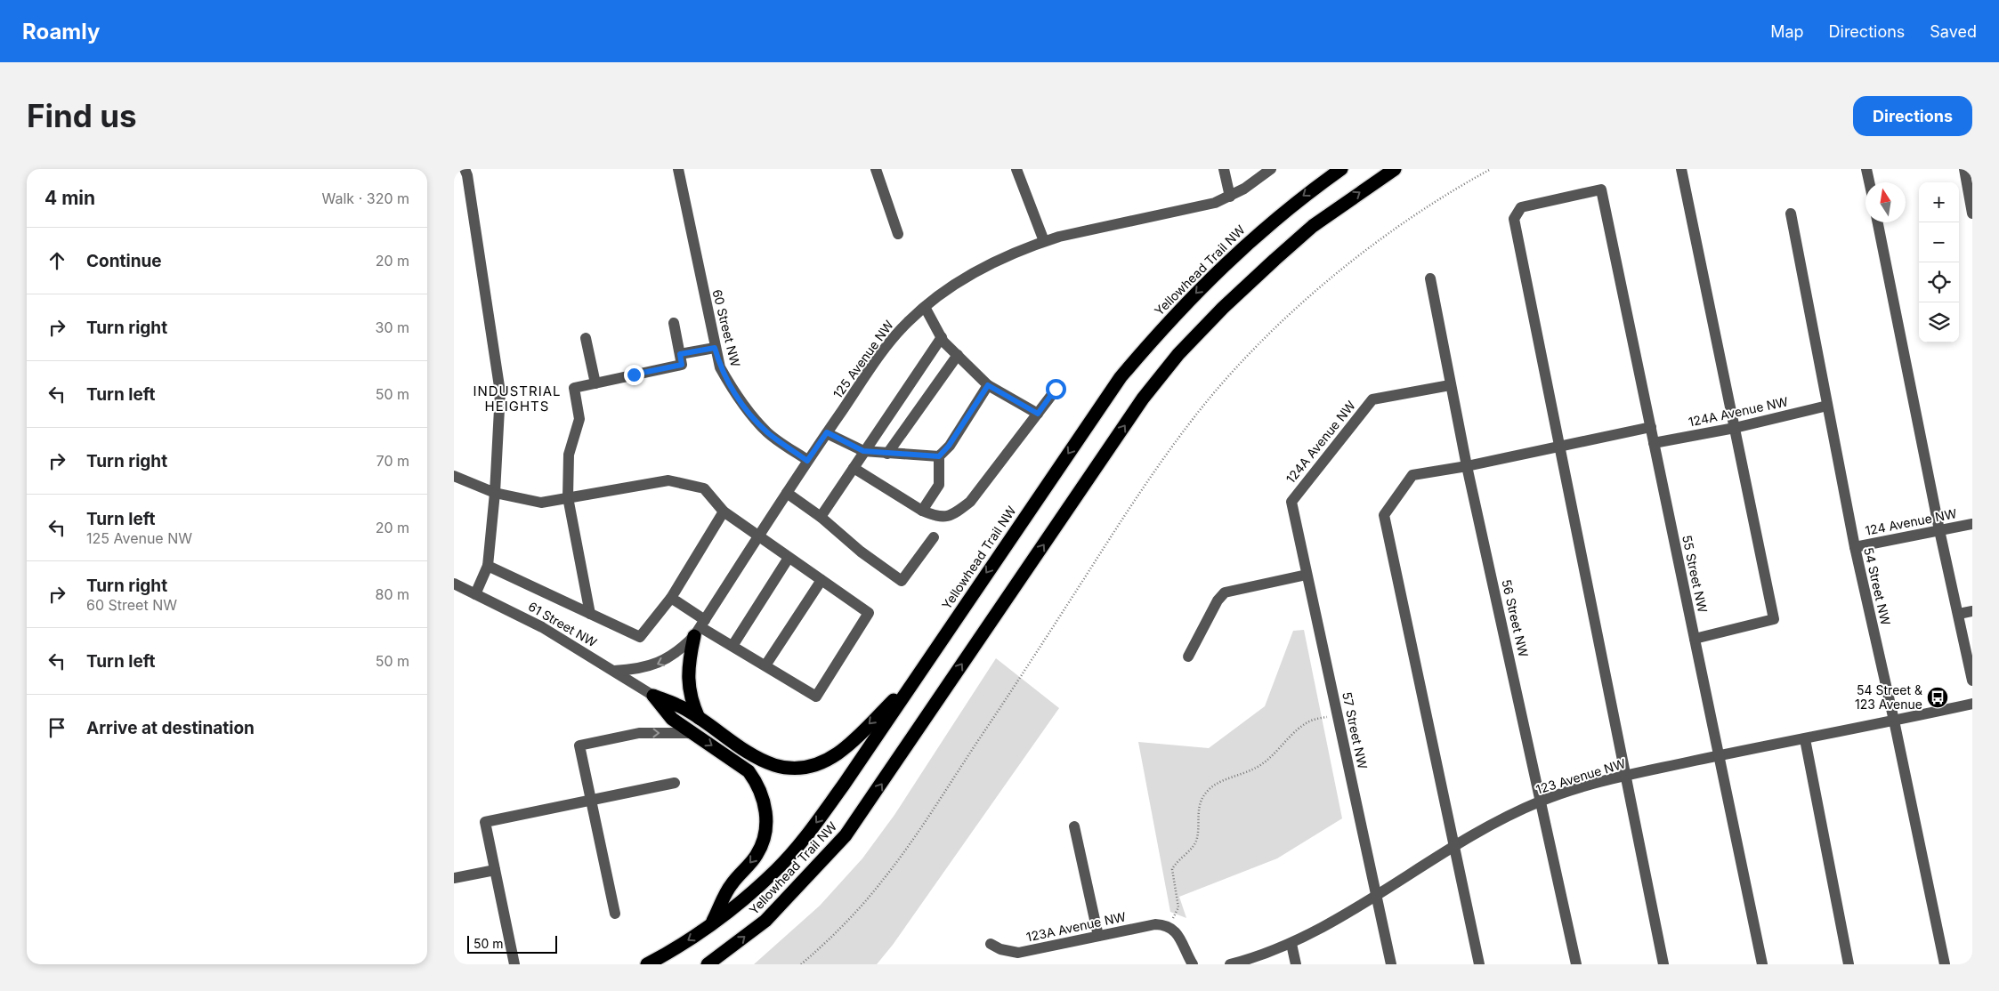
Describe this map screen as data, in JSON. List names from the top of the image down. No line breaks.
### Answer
{"streets":{"highway":["Yellowhead Trail NW"],"street":["60 Street NW","125 Avenue NW","124A Avenue NW","124 Avenue NW","55 Street NW","54 Street NW","56 Street NW","61 Street NW","57 Street NW","123 Avenue NW","123A Avenue NW"]},"crossings":[["60 Street NW","125 Avenue NW"],["125 Avenue NW","61 Street NW"],["124A Avenue NW","55 Street NW"],["124A Avenue NW","54 Street NW"],["124A Avenue NW","56 Street NW"],["124A Avenue NW","57 Street NW"],["124 Avenue NW","54 Street NW"],["55 Street NW","123 Avenue NW"],["54 Street NW","123 Avenue NW"],["56 Street NW","123 Avenue NW"],["57 Street NW","123 Avenue NW"]],"districts":["INDUSTRIAL HEIGHTS"],"places":{"bus stop":["54 Street & 123 Avenue"]},"scale_bar":"50 m","north":"top","page":{"header":"Roamly","nav":["Map","Directions","Saved"],"buttons":"Directions","title":"Find us","heading":["4 min","Walk · 320 m"],"map_buttons":["+","−"],"list":[["Continue","20 m"],["Turn right","30 m"],["Turn left","50 m"],["Turn right","70 m"],["Turn left","125 Avenue NW","20 m"],["Turn right","60 Street NW","80 m"],["Turn left","50 m"],"Arrive at destination"],"scale":"50 m"}}
